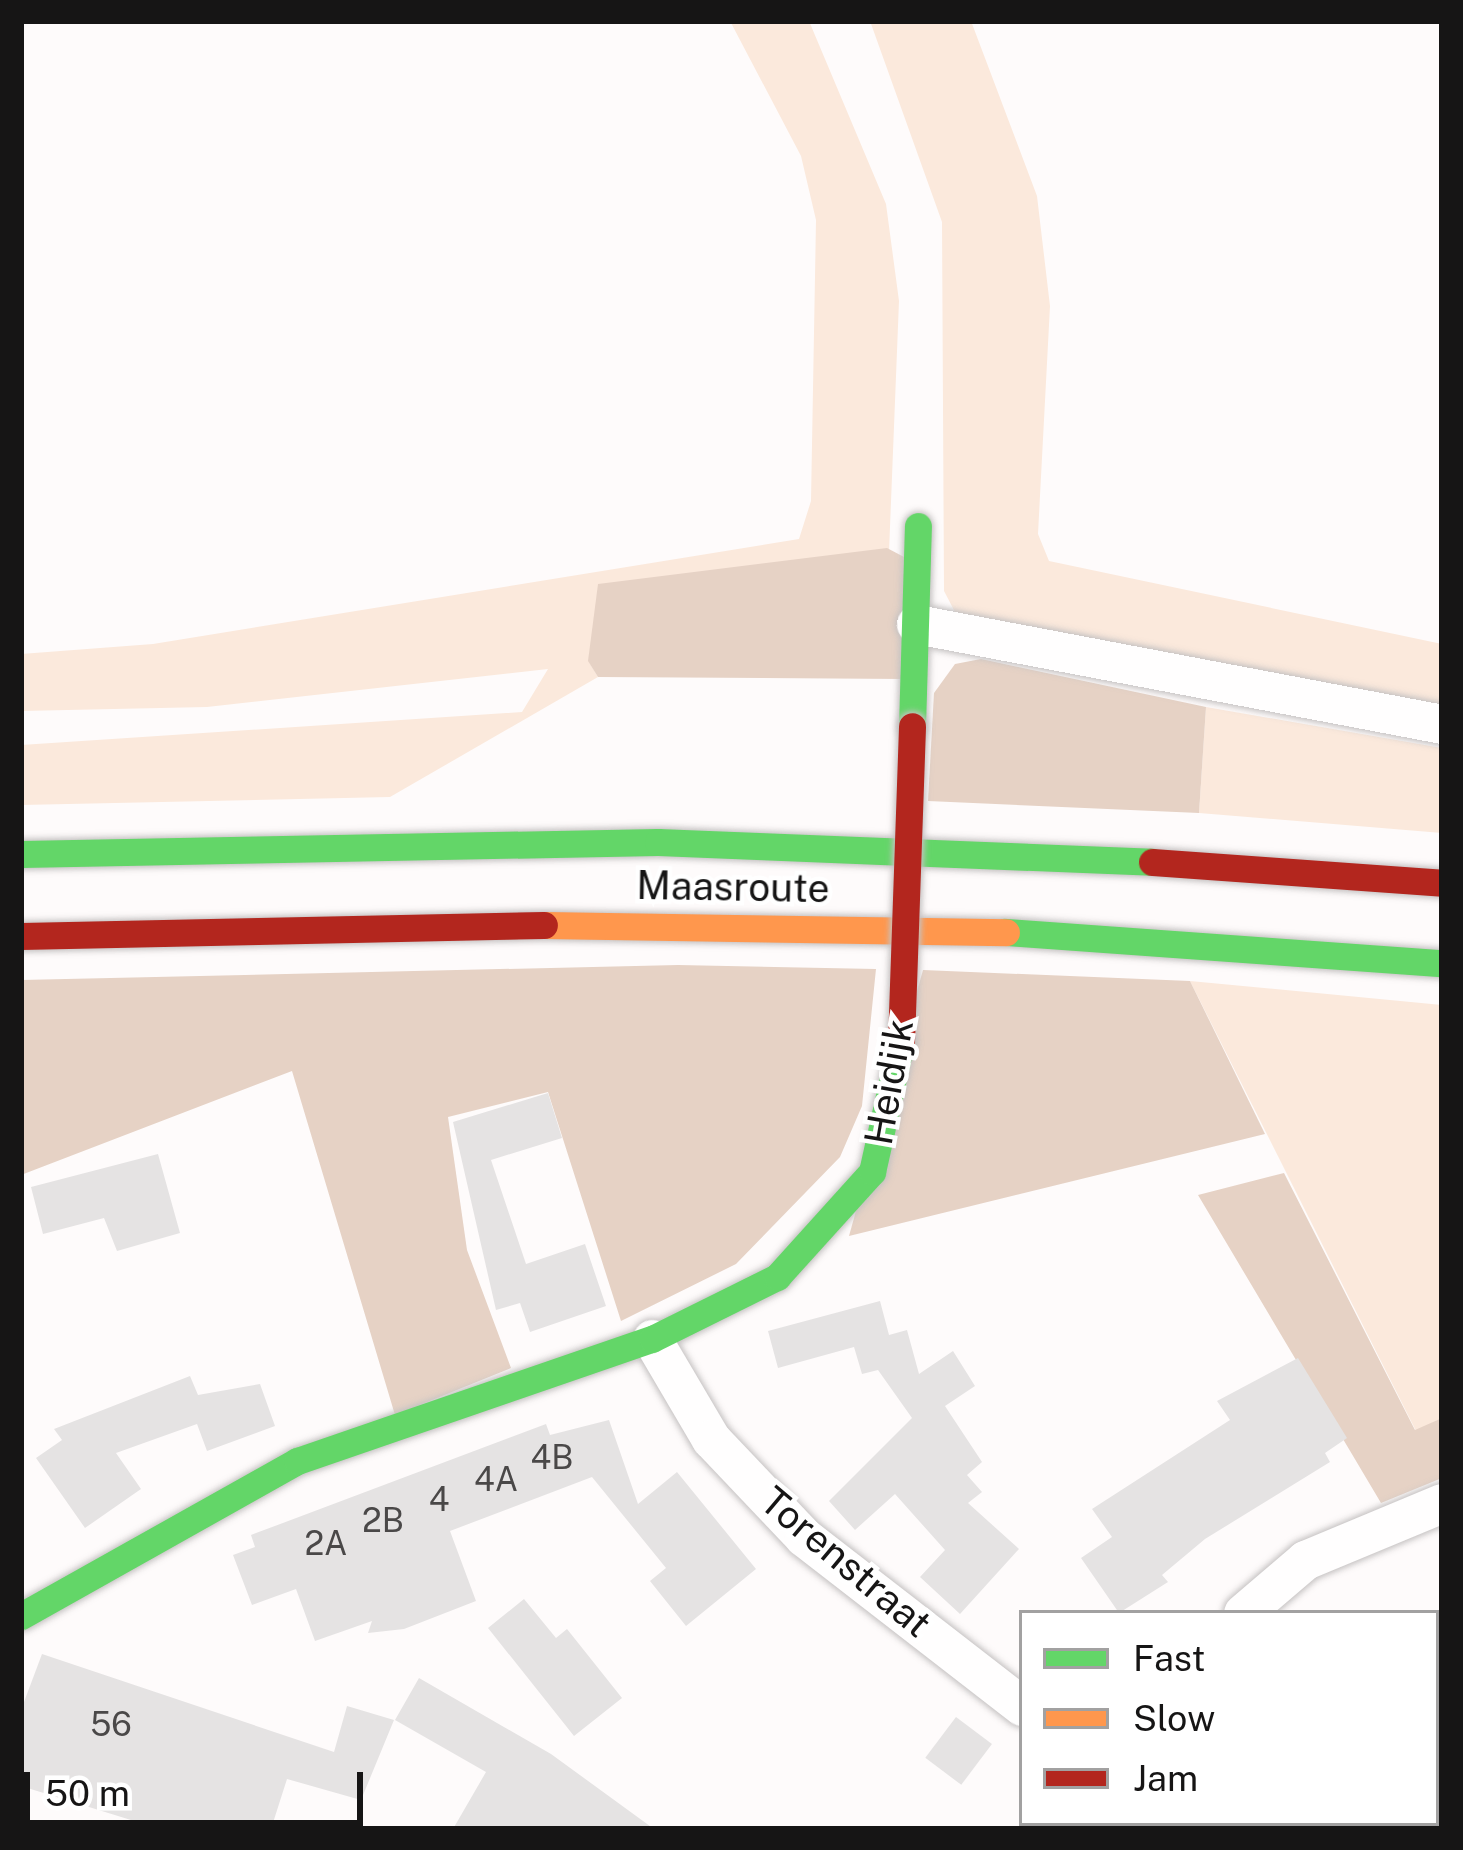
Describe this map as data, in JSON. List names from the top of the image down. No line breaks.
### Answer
{"streets":{"main road":["Maasroute","Heidijk"],"street":["Torenstraat"]},"crossings":[["Heidijk","Torenstraat"]],"house_numbers":["4B","4A","4","2B","2A","56"],"legend":["Fast","Slow","Jam"],"scale_bar":"50 m"}
